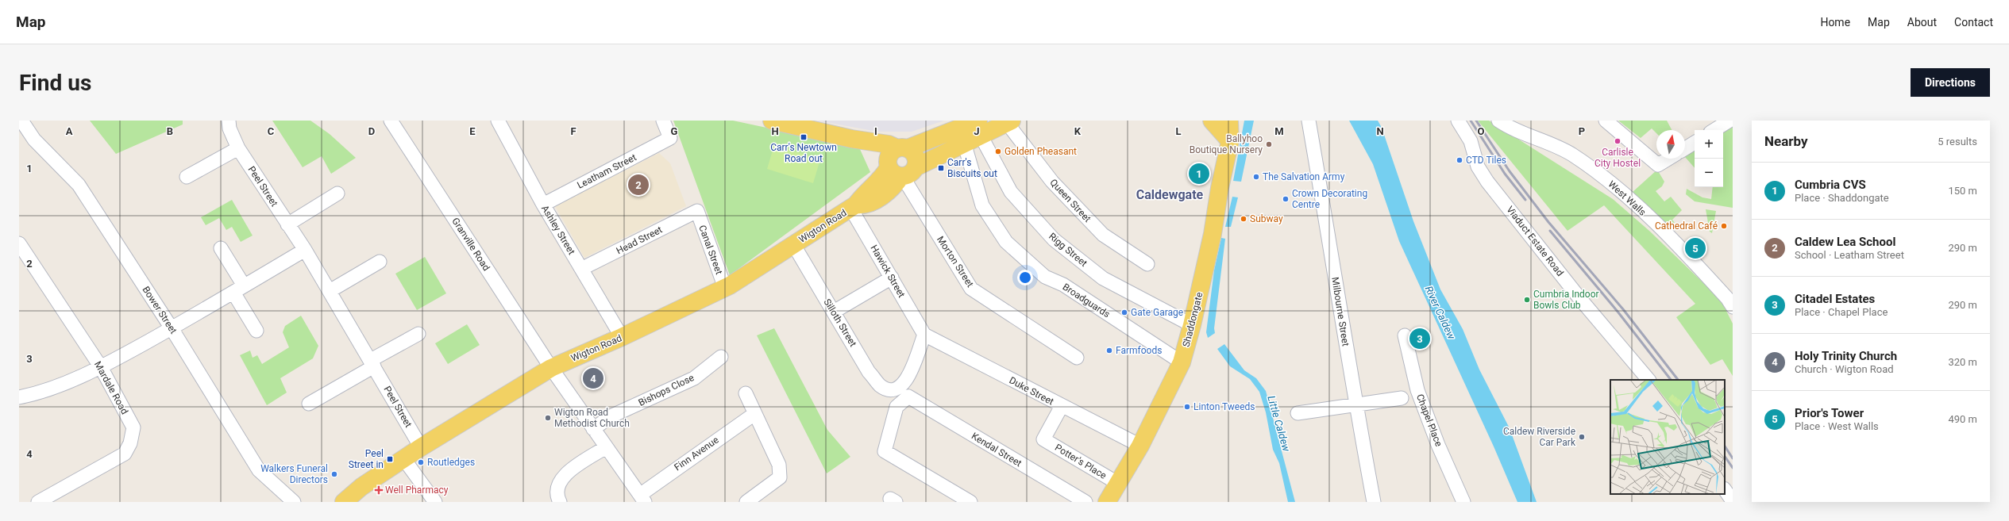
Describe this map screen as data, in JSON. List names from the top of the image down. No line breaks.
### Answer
{"streets":{"main road":["Wigton Road","Shaddongate"],"street":["Leatham Street","Peel Street","West Walls","Queen Street","Ashley Street","Head Street","Viaduct Estate Road","Granville Road","Canal Street","Rigg Street","Morton Street","Hawick Street","Broadguards","Bower Street","Milbourne Street","Silloth Street","Mardale Road","Bishops Close","Duke Street","Chapel Place","Kendal Street","Finn Avenue","Potter's Place"]},"crossings":[["Leatham Street","Ashley Street"],["Peel Street","Wigton Road"],["Wigton Road","Ashley Street"],["Wigton Road","Granville Road"],["Wigton Road","Canal Street"],["Wigton Road","Morton Street"],["Wigton Road","Hawick Street"],["Wigton Road","Silloth Street"],["Ashley Street","Head Street"],["Head Street","Canal Street"],["Granville Road","Bishops Close"],["Granville Road","Finn Avenue"],["Rigg Street","Shaddongate"],["Hawick Street","Silloth Street"],["Hawick Street","Duke Street"],["Broadguards","Shaddongate"],["Shaddongate","Duke Street"],["Shaddongate","Potter's Place"],["Silloth Street","Duke Street"],["Duke Street","Potter's Place"]],"districts":["Caldewgate"],"water":["River Caldew","Little Caldew"],"places":{"transit":["Carr's Newtown Road out","Carr's Biscuits out","Peel Street in"],"other":["Carlisle City Hostel","Ballyhoo Boutique Nursery","Golden Pheasant","CTD Tiles","The Salvation Army","Crown Decorating Centre","Subway","Cathedral Café","Cumbria Indoor Bowls Club","Gate Garage","Farmfoods","Linton Tweeds","Wigton Road Methodist Church","Caldew Riverside Car Park","Routledges","Walkers Funeral Directors"],"health":["Well Pharmacy"]},"north":"top","page":{"header":"Map","nav":["Home","Map","About","Contact"],"buttons":"Directions","title":"Find us","heading":["Nearby","5 results"],"map_buttons":["+","−"],"pins":["1","2","5","3","4"],"list":[{"mark":"1","name":"Cumbria CVS","note":"Place · Shaddongate","value":"150 m"},{"mark":"2","name":"Caldew Lea School","note":"School · Leatham Street","value":"290 m"},{"mark":"3","name":"Citadel Estates","note":"Place · Chapel Place","value":"290 m"},{"mark":"4","name":"Holy Trinity Church","note":"Church · Wigton Road","value":"320 m"},{"mark":"5","name":"Prior's Tower","note":"Place · West Walls","value":"490 m"}]},"grid":{"columns":["A","B","C","D","E","F","G","H","I","J","K","L","M","N","O","P"],"rows":["1","2","3","4"]}}
